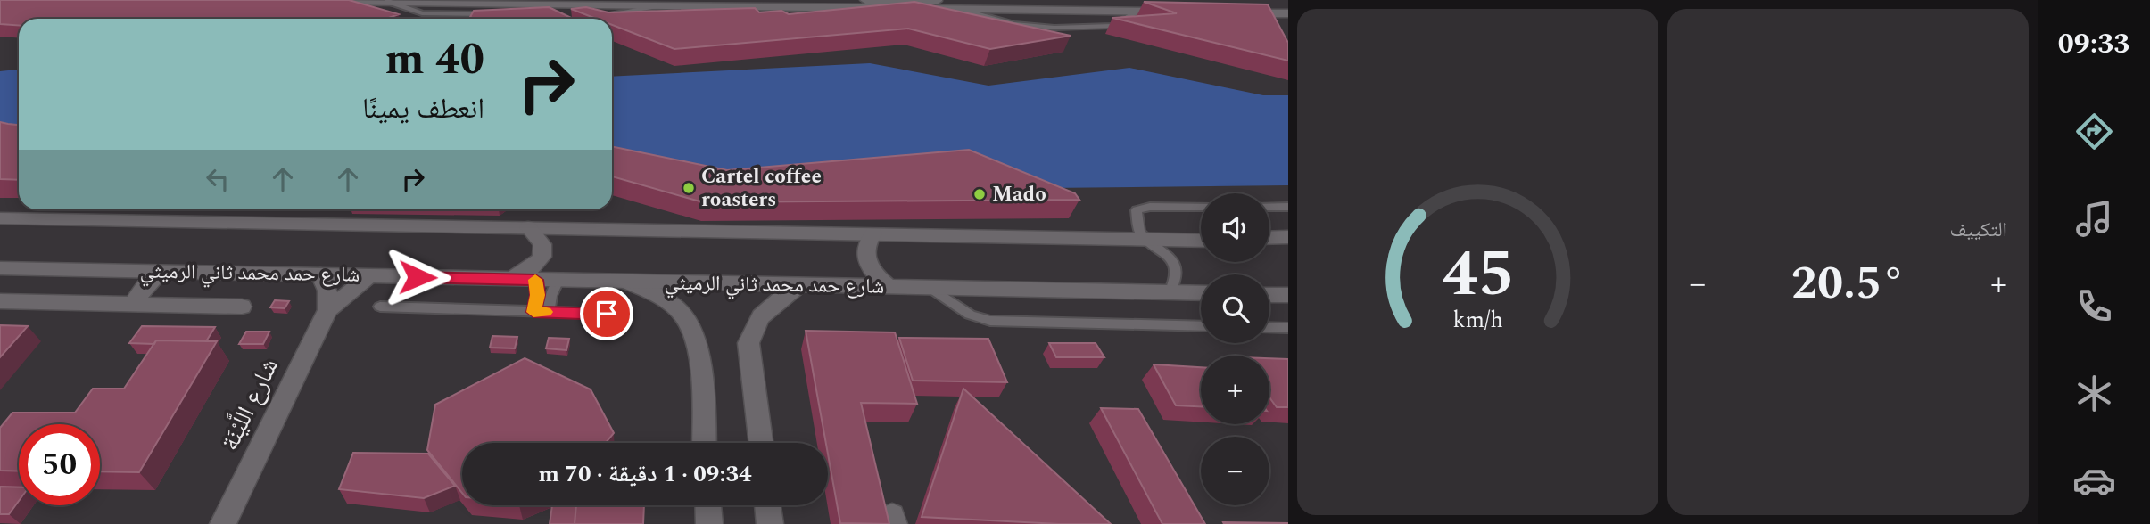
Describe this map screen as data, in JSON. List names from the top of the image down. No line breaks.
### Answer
{"streets":{"street":["شارع حمد محمد ثاني الرميثي","شارع اللَّيْنَة"]},"crossings":[["شارع حمد محمد ثاني الرميثي","شارع اللَّيْنَة"]],"places":["Cartel coffee roasters","Mado"],"page":{"tabs":"09:33","tile":"التكييف","turn":["40 m","انعطف يمينًا"],"map_buttons":["+","−"],"heat":["−","20.5°","+"],"limit":"50","trip":"09:34 · 1 دقيقة · 70 m","gauge":["45","km/h"]}}
